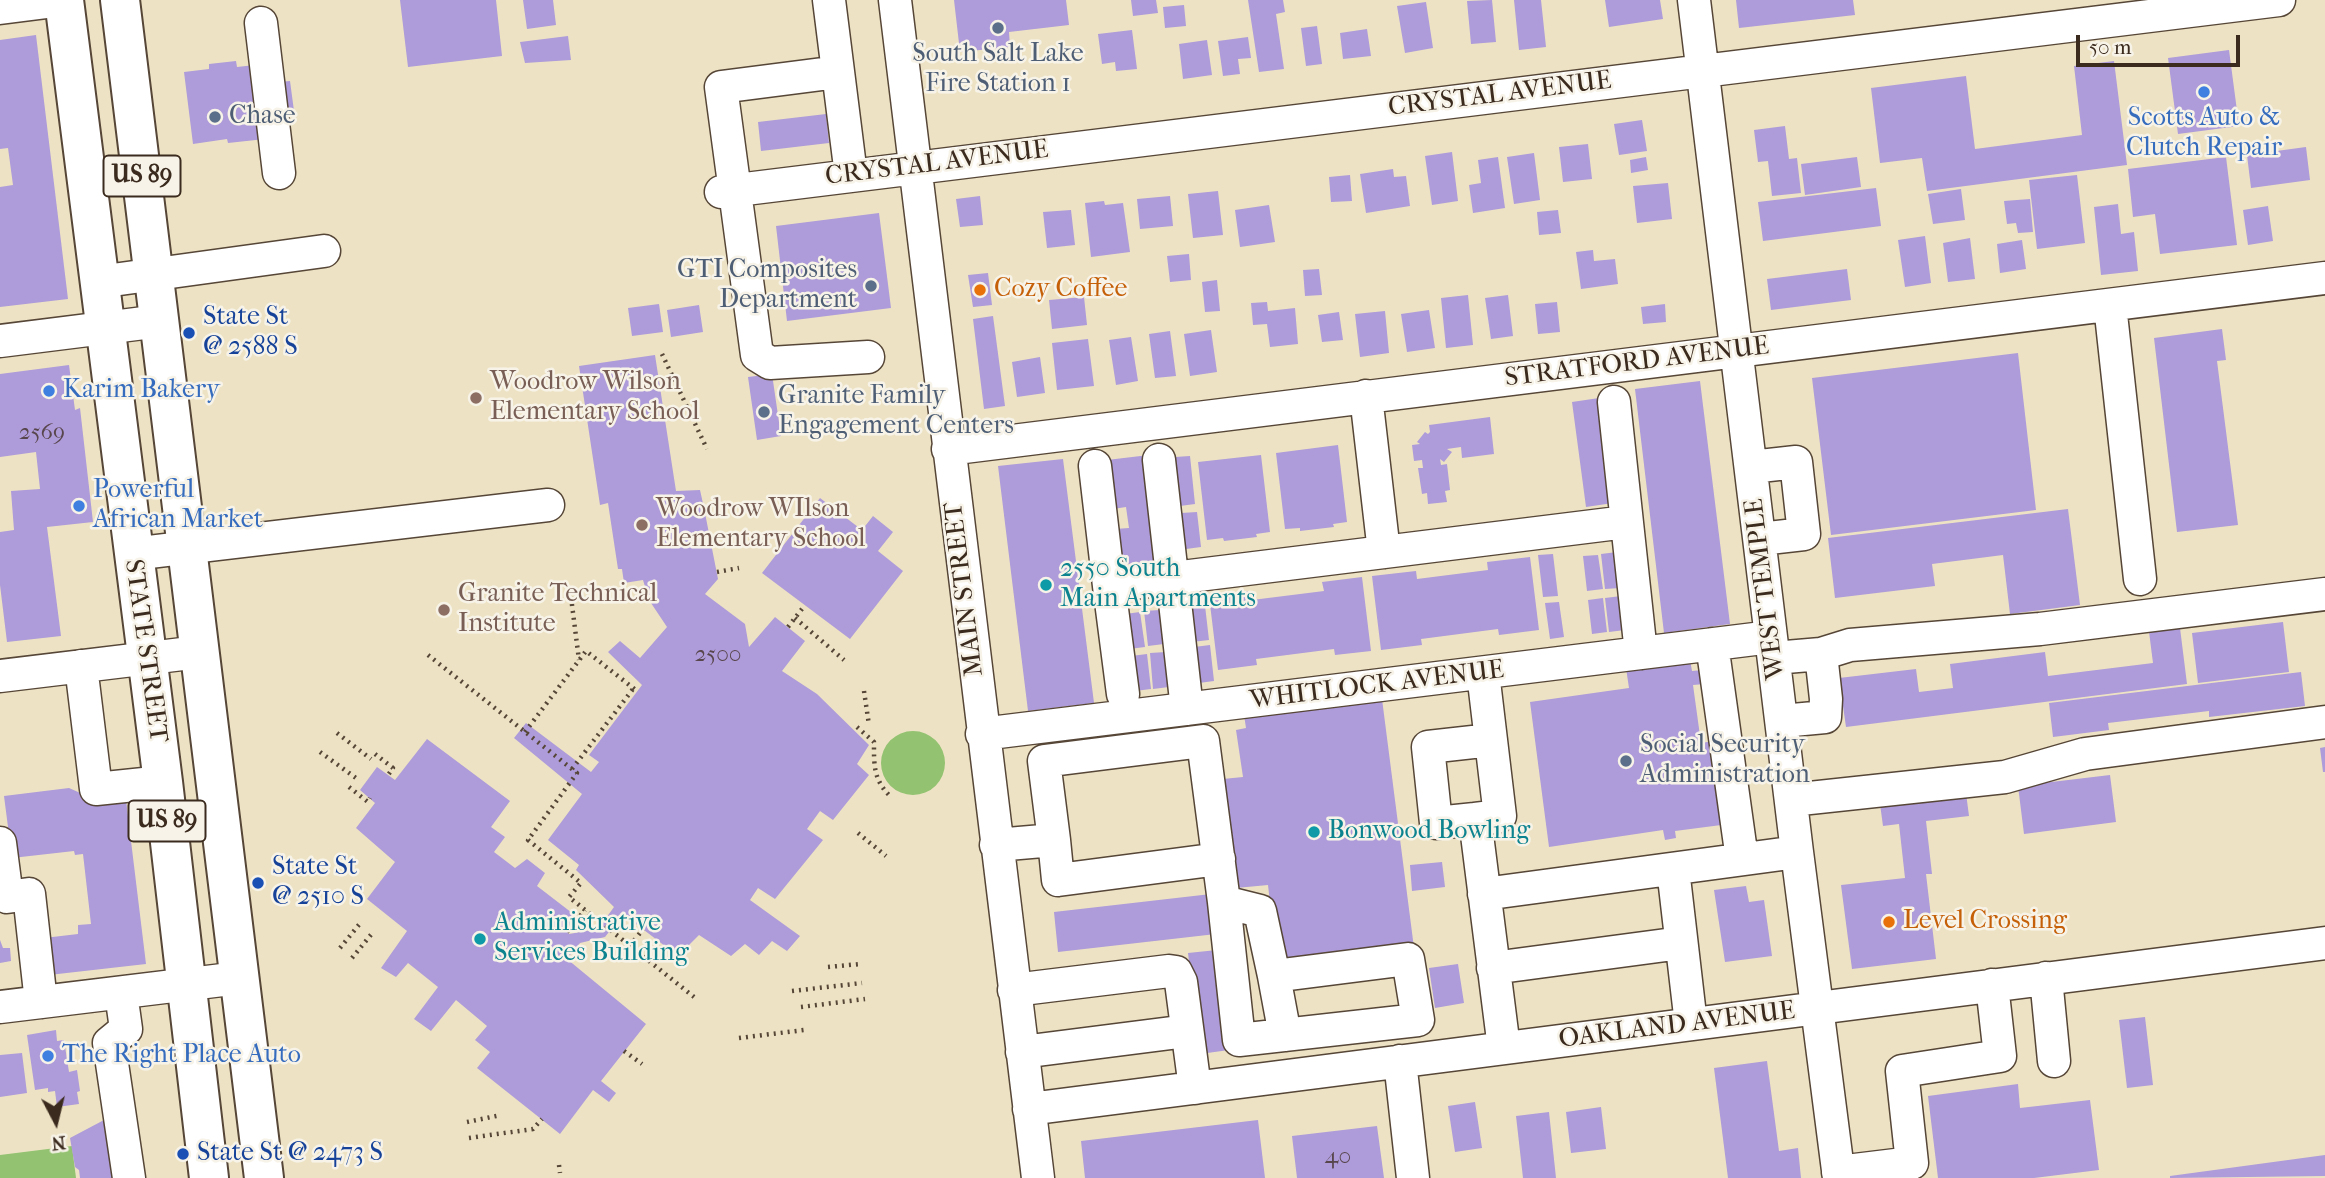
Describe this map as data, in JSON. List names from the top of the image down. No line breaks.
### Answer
{"streets":{"main road":["US 89","STATE STREET"],"street":["CRYSTAL AVENUE","STRATFORD AVENUE","MAIN STREET","WEST TEMPLE","WHITLOCK AVENUE","OAKLAND AVENUE"]},"crossings":[["CRYSTAL AVENUE","MAIN STREET"],["CRYSTAL AVENUE","WEST TEMPLE"],["STRATFORD AVENUE","MAIN STREET"],["STRATFORD AVENUE","WEST TEMPLE"],["MAIN STREET","WHITLOCK AVENUE"],["MAIN STREET","OAKLAND AVENUE"],["WEST TEMPLE","WHITLOCK AVENUE"],["WEST TEMPLE","OAKLAND AVENUE"]],"places":["South Salt Lake Fire Station 1","Scotts Auto & Clutch Repair","Chase","GTI Composites Department","Cozy Coffee","State St @ 2588 S","Karim Bakery","Woodrow Wilson Elementary School","Granite Family Engagement Centers","Powerful African Market","Woodrow WIlson Elementary School","2550 South Main Apartments","Granite Technical Institute","Social Security Administration","Bonwood Bowling","State St @ 2510 S","Level Crossing","Administrative Services Building","The Right Place Auto","State St @ 2473 S"],"house_numbers":["2569","2500","40"],"scale_bar":"50 m","north":"bottom"}
